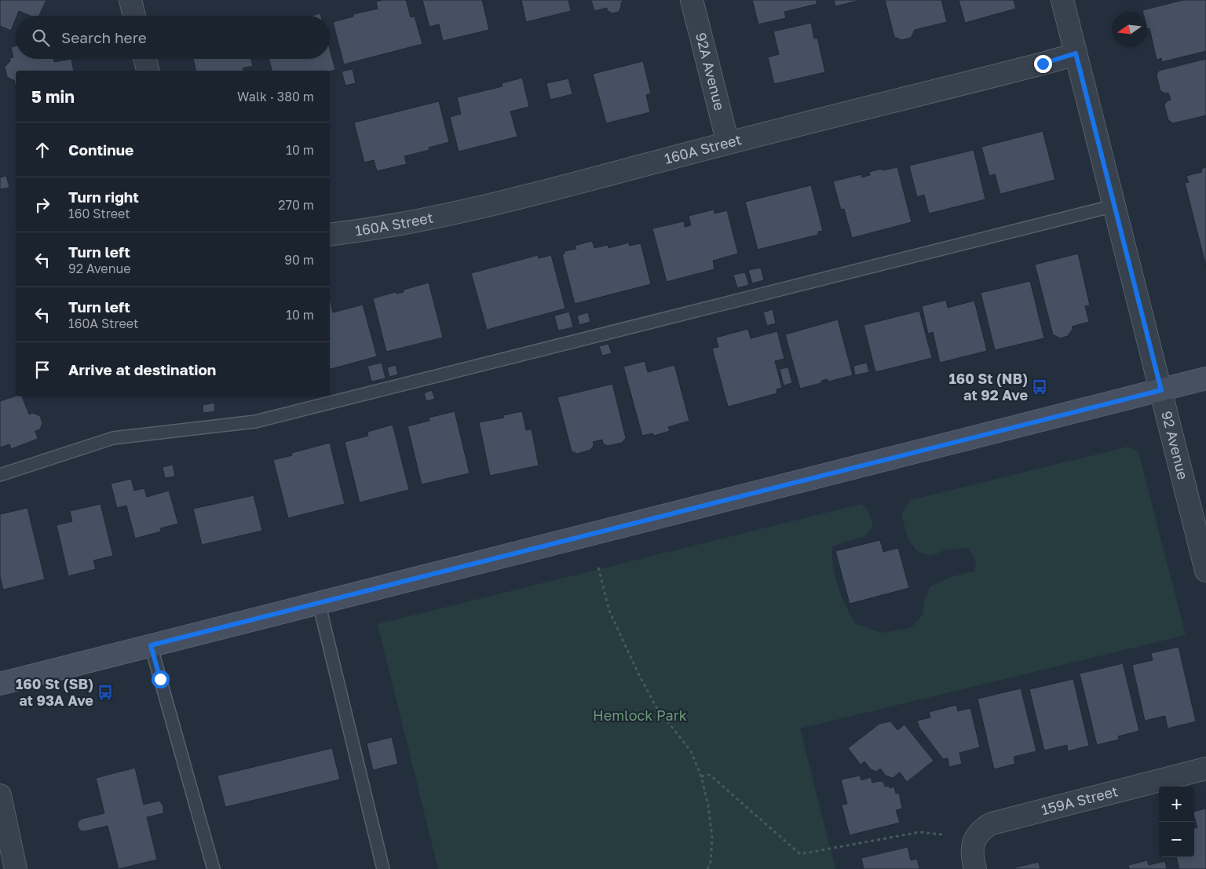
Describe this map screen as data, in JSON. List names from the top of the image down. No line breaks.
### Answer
{"streets":{"street":["92A Avenue","160A Street","92 Avenue","159A Street"]},"crossings":[["92A Avenue","160A Street"],["160A Street","92 Avenue"]],"parks":["Hemlock Park"],"places":{"bus stop":["160 St (NB) at 92 Ave","160 St (SB) at 93A Ave"]},"north":"left","page":{"search":"Search here","heading":["5 min","Walk · 380 m"],"list":[["Continue","10 m"],["Turn right","160 Street","270 m"],["Turn left","92 Avenue","90 m"],["Turn left","160A Street","10 m"],"Arrive at destination"],"map_buttons":["+","−"]}}
